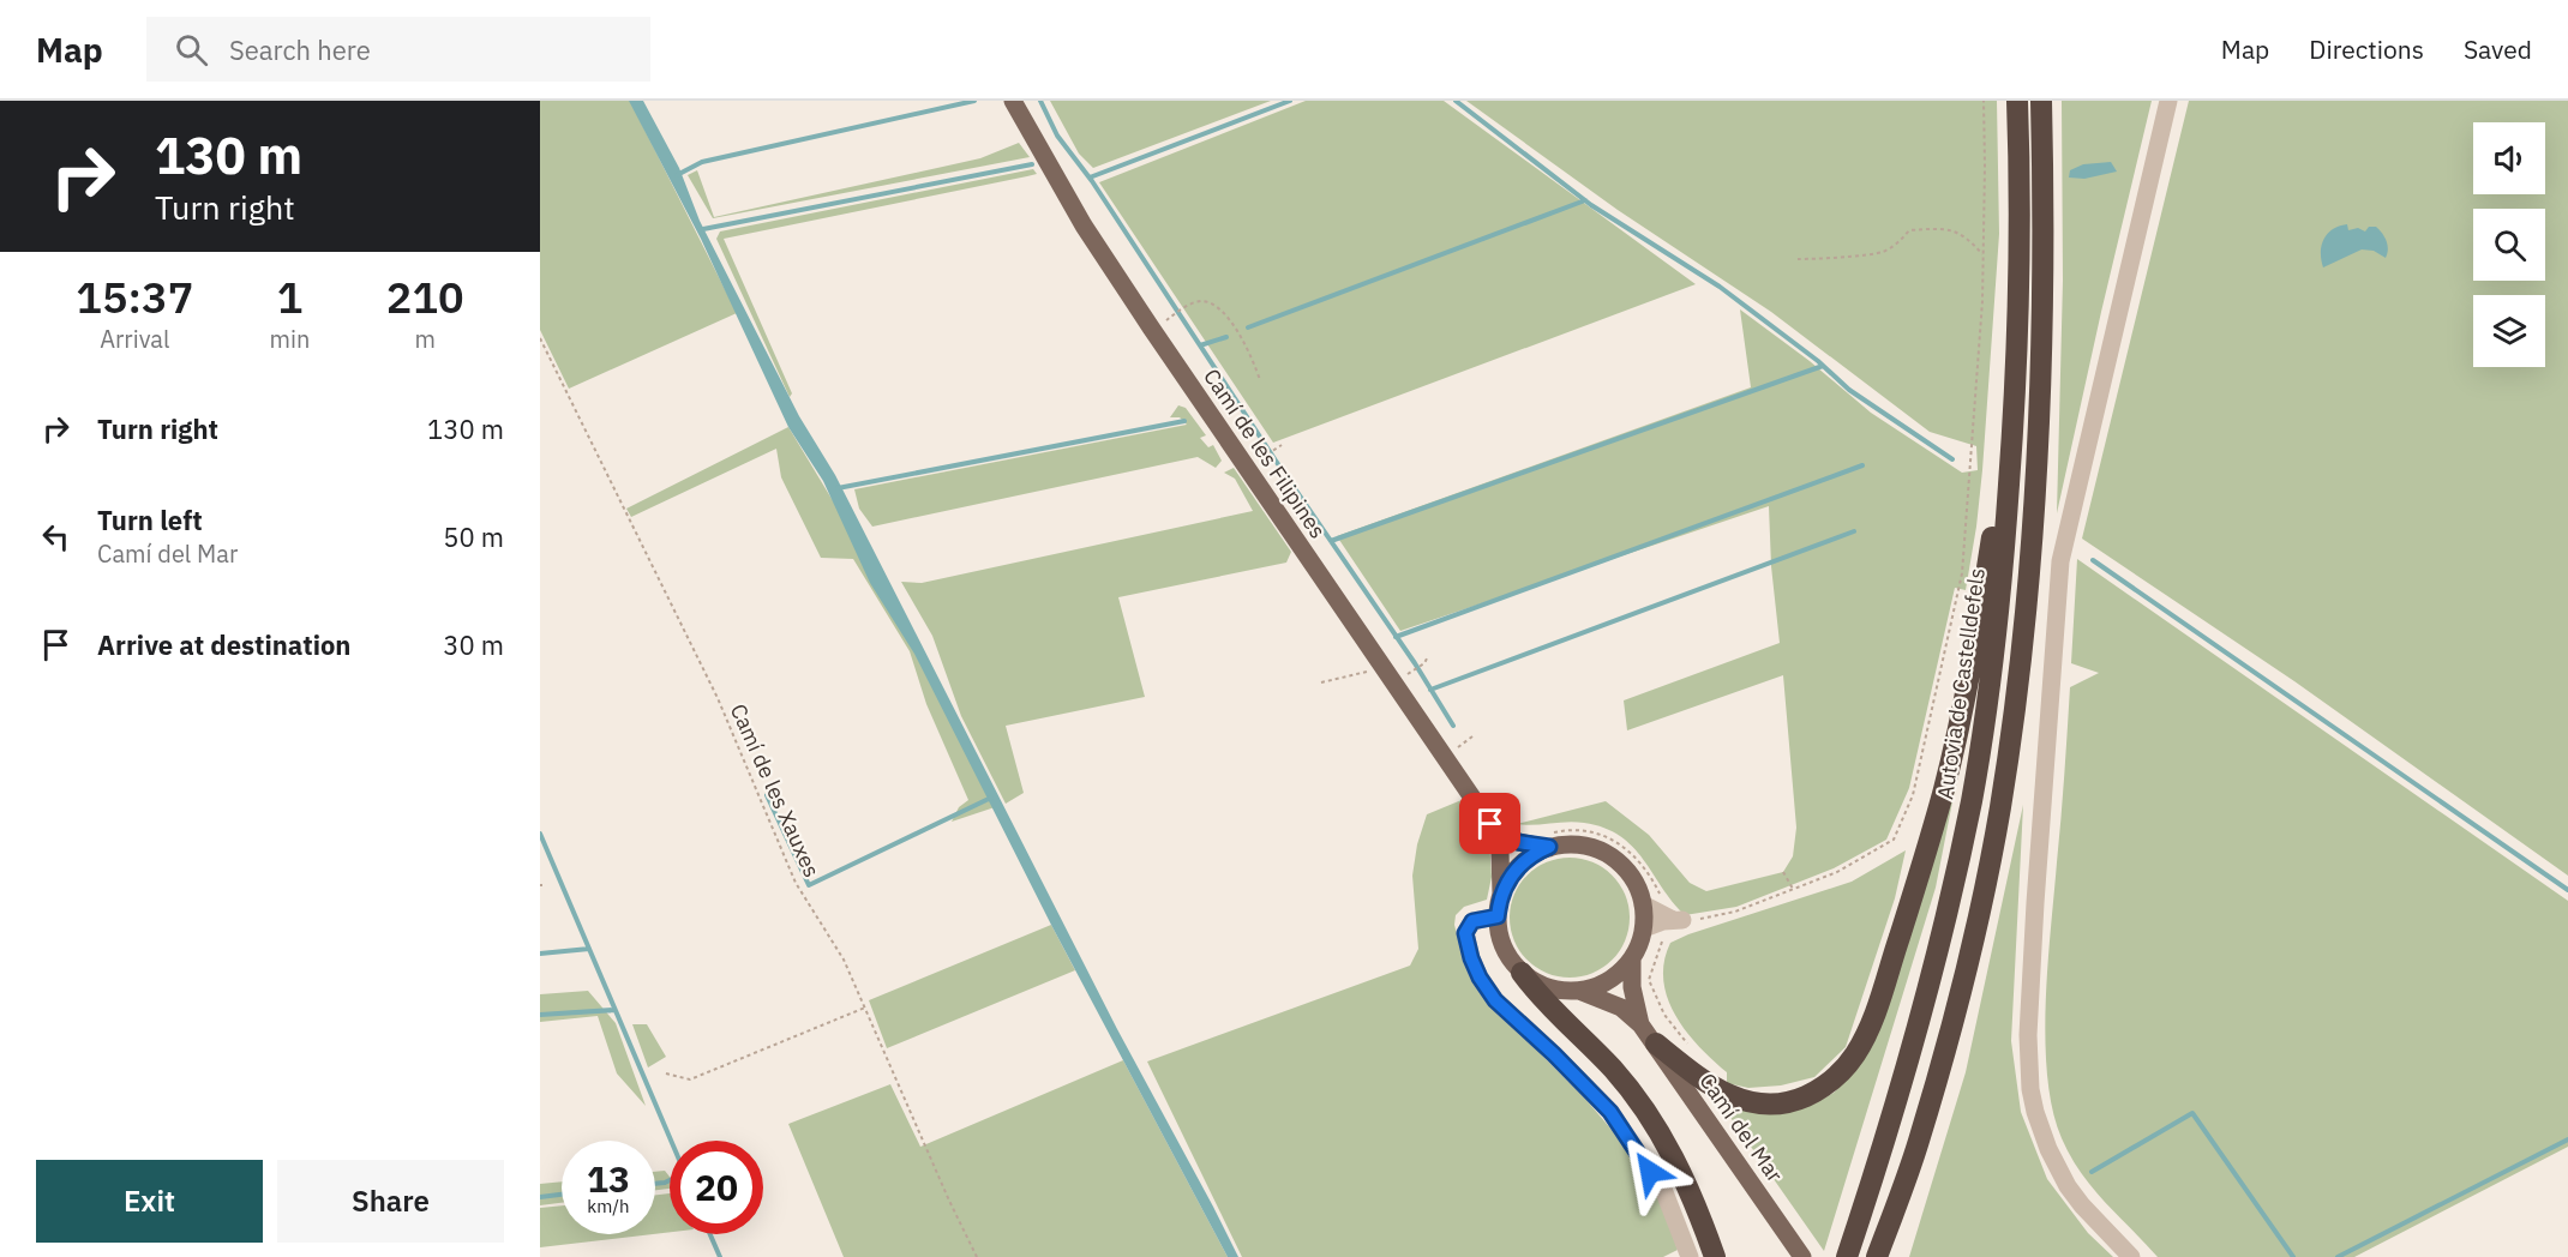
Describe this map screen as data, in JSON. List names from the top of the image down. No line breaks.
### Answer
{"streets":{"highway":["Autovia de Castelldefels"],"main road":["Camí de les Filipines","Camí del Mar"],"path":["Camí de les Xauxes"]},"page":{"header":"Map","search":"Search here","nav":["Map","Directions","Saved"],"turn":["130 m","Turn right"],"eta":["15:37","Arrival","1","min","210","m"],"list":[{"name":"Turn right","value":"130 m"},{"name":"Turn left","note":"Camí del Mar","value":"50 m"},{"name":"Arrive at destination","value":"30 m"}],"speed":"13 km/h","limit":"20","buttons":["Exit","Share"]}}
